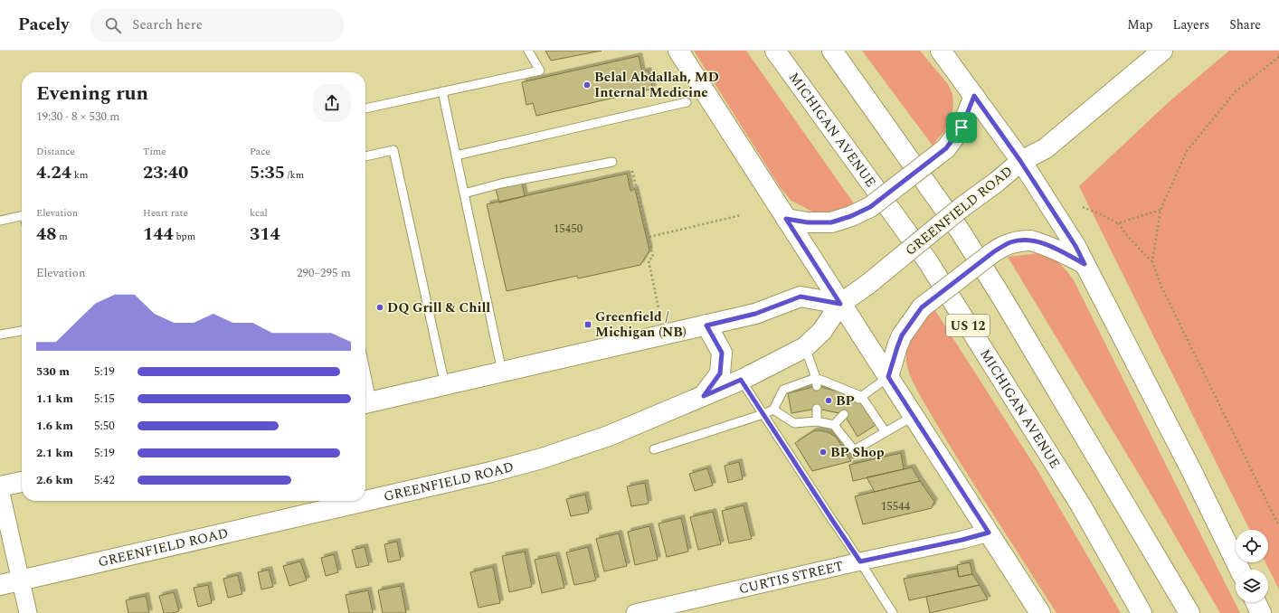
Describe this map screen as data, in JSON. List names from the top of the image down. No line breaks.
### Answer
{"streets":{"main road":["MICHIGAN AVENUE","GREENFIELD ROAD","US 12"],"street":["CURTIS STREET"]},"places":{"other":["Belal Abdallah, MD Internal Medicine","DQ Grill & Chill","BP","BP Shop"],"transit":["Greenfield / Michigan (NB)"]},"house_numbers":["15450","15544"],"page":{"header":"Pacely","search":"Search here","nav":["Map","Layers","Share"],"heading":["Evening run","19:30 · 8 × 530 m"],"stats":[["Distance","4.24 km"],["Time","23:40"],["Pace","5:35 /km"],["Elevation","48 m"],["Heart rate","144 bpm"],["kcal","314"]],"chart":["Elevation","290–295 m"],"list":[{"name":"530 m","note":"5:19"},{"name":"1.1 km","note":"5:15"},{"name":"1.6 km","note":"5:50"},{"name":"2.1 km","note":"5:19"},{"name":"2.6 km","note":"5:42"}]}}
